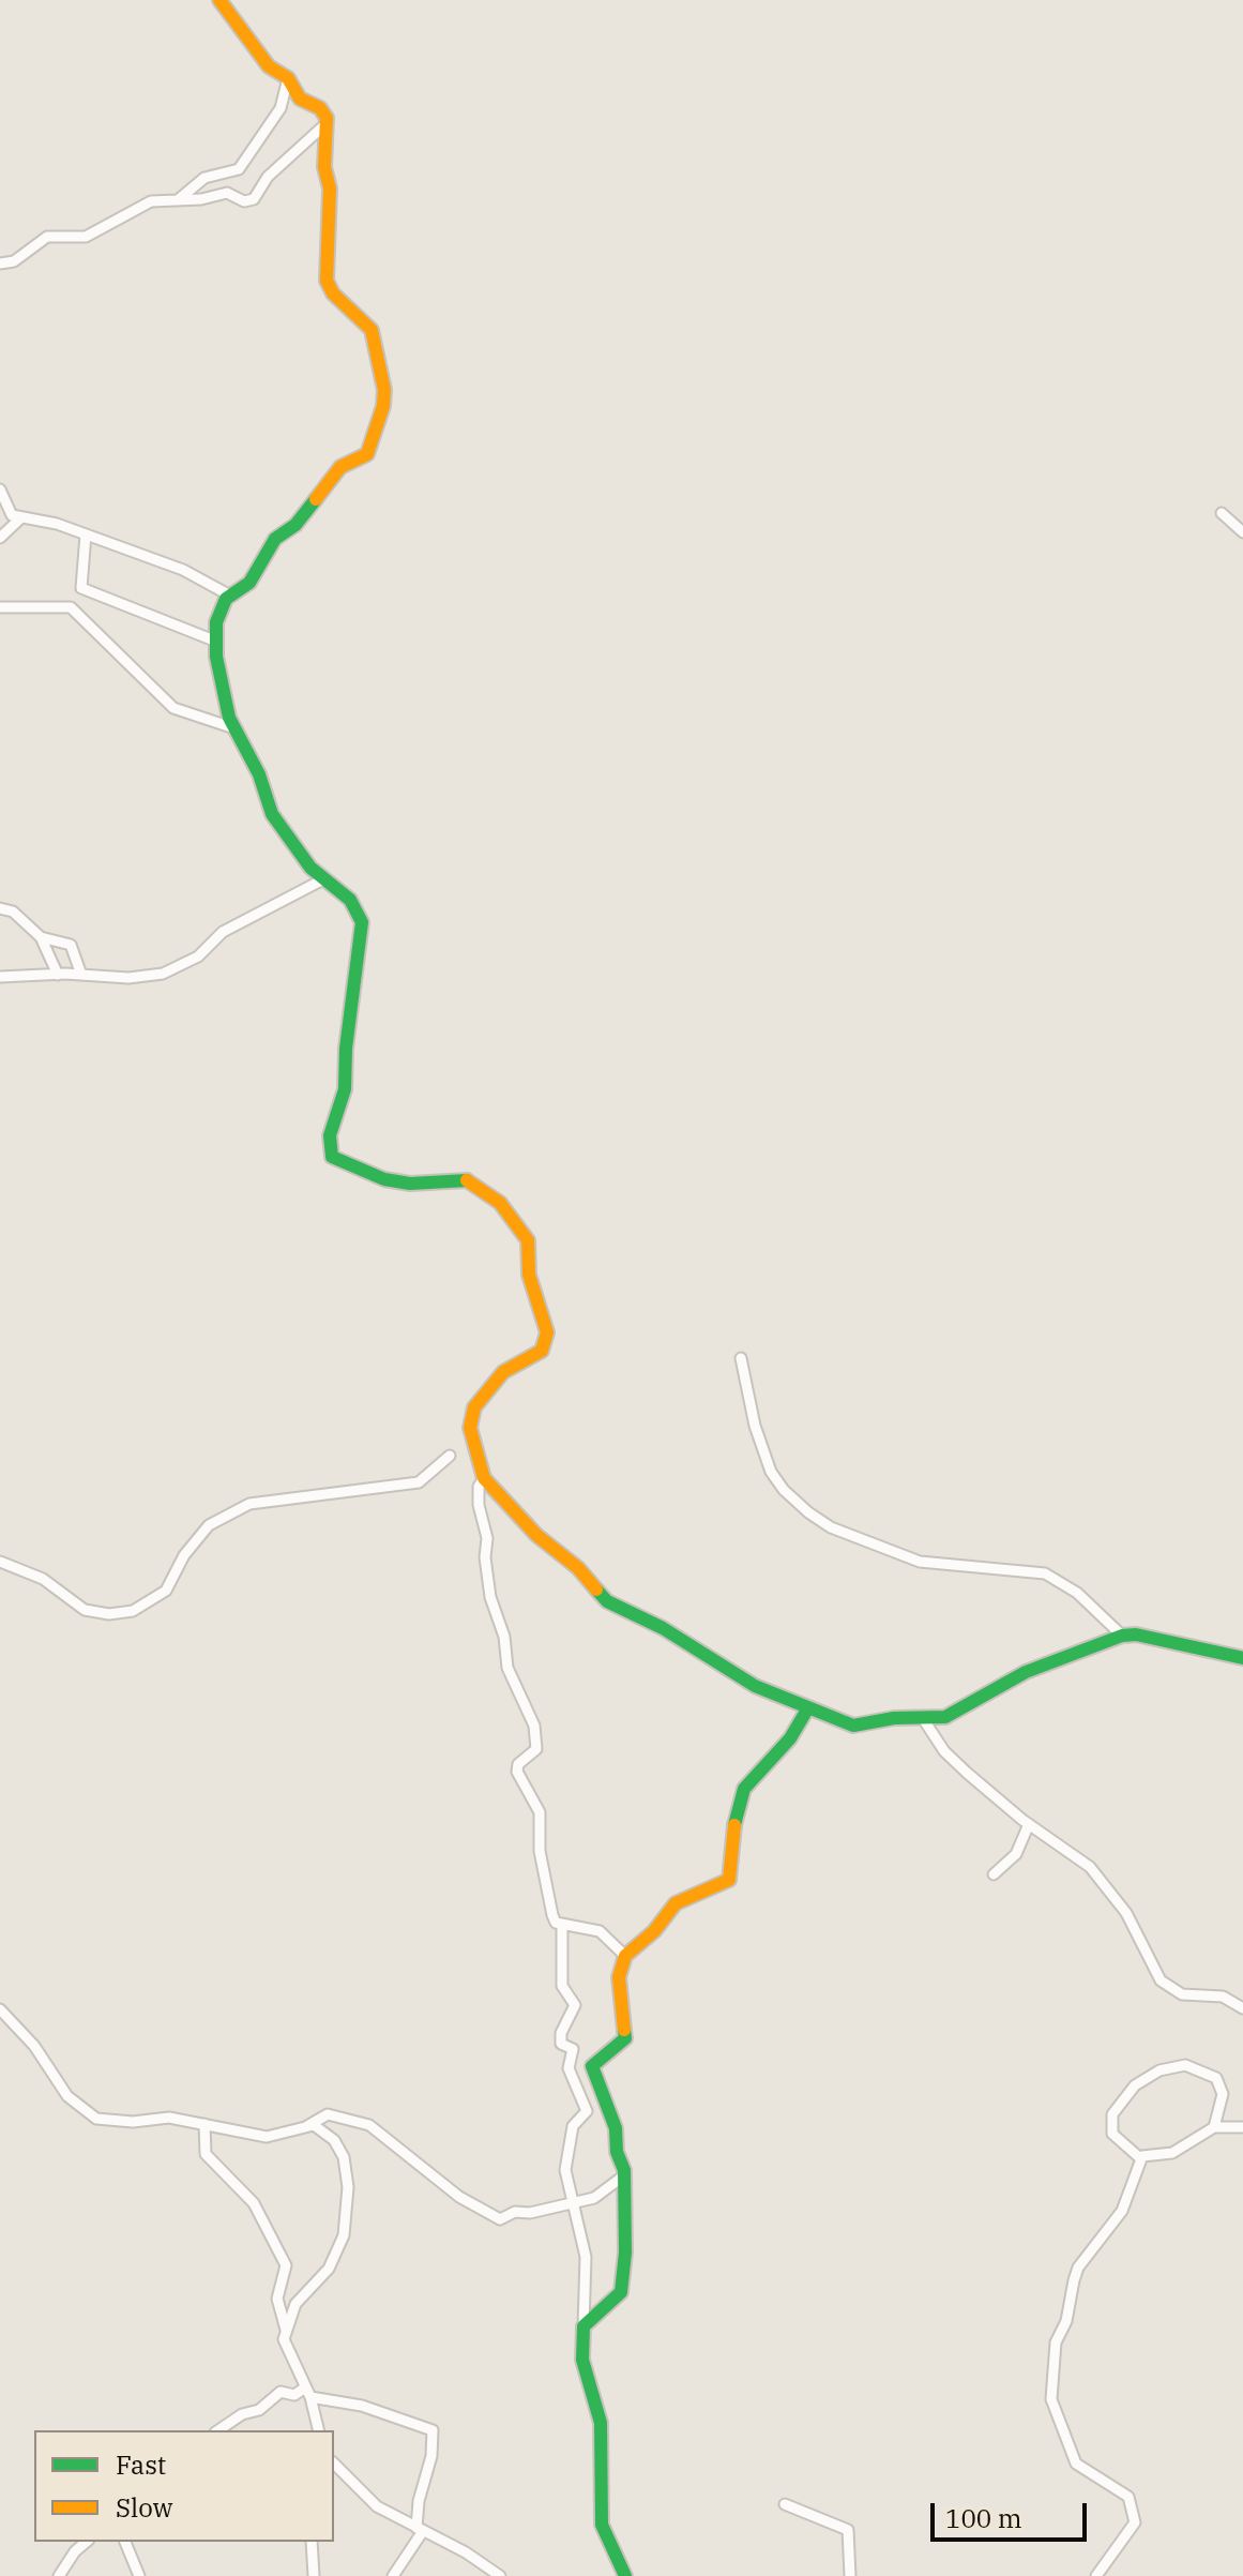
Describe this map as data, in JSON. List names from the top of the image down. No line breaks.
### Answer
{"legend":["Fast","Slow"],"scale_bar":"100 m"}
